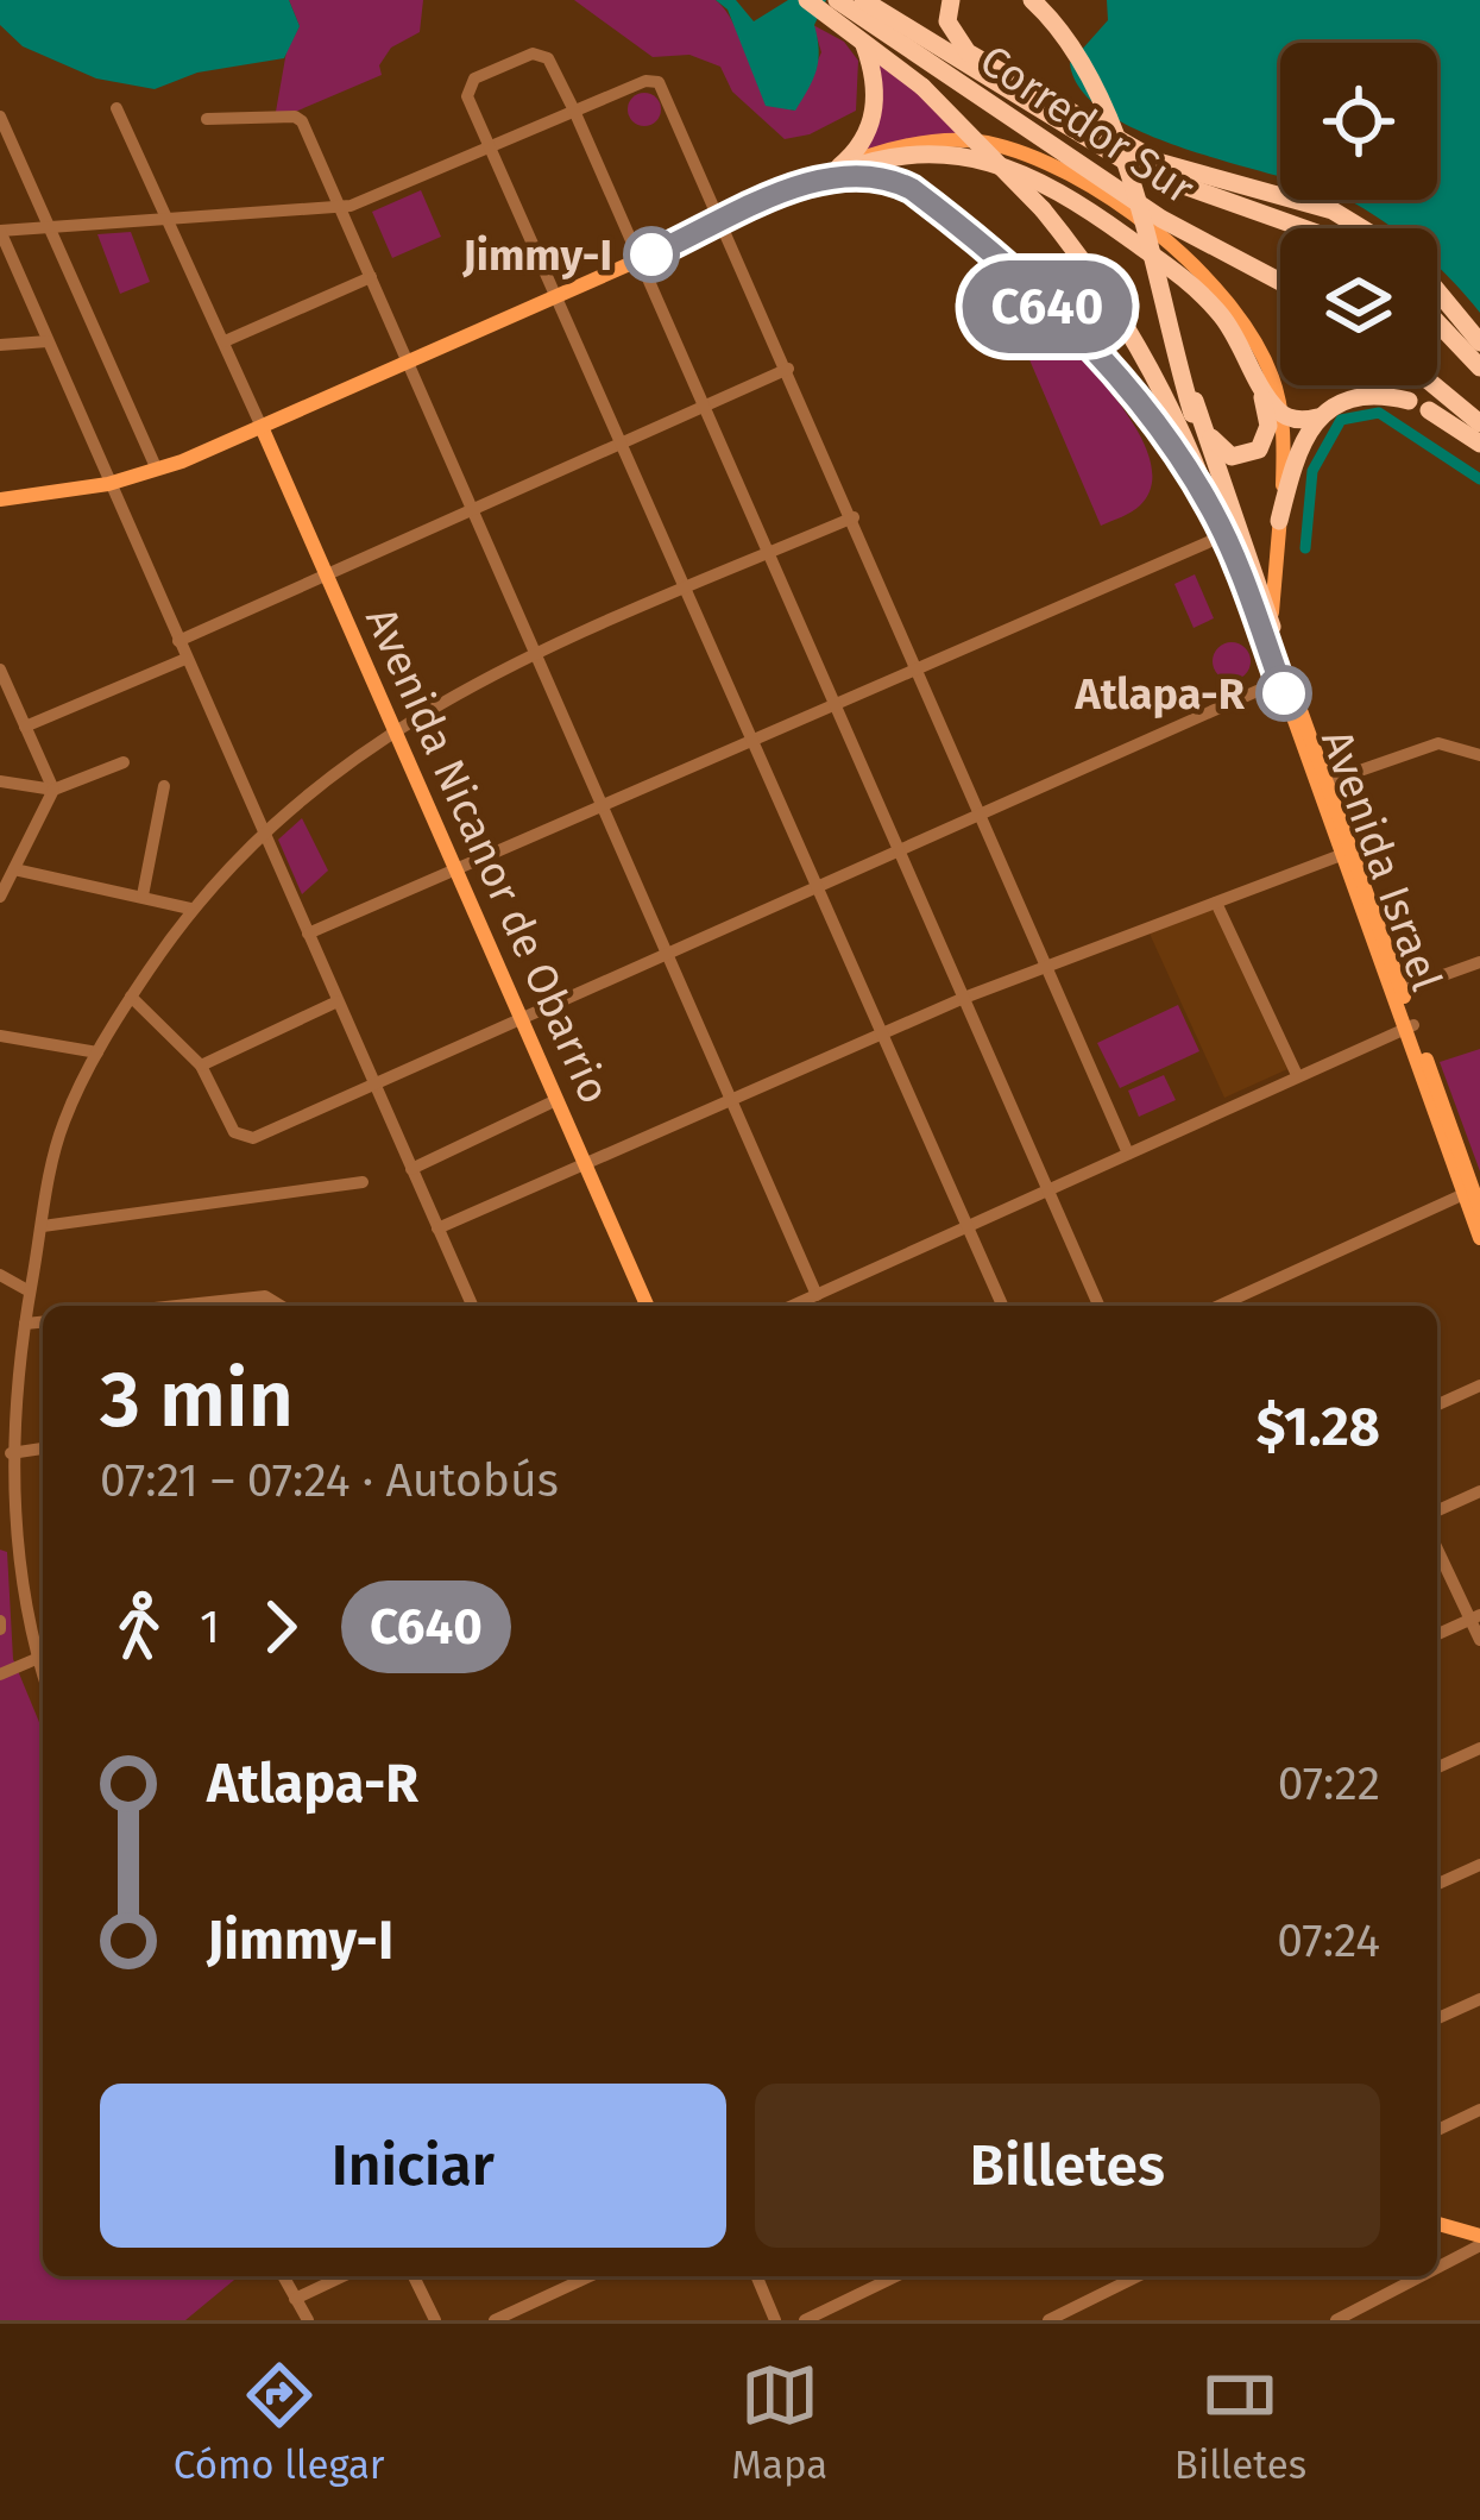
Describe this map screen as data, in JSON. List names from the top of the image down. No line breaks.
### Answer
{"streets":{"highway":["Corredor Sur"],"main road":["Avenida Nicanor de Obarrio","Avenida Israel"]},"places":["Jimmy-I","Atlapa-R"],"lines":["bus line C640"],"page":{"on_map":"C640","heading":["3 min","07:21 – 07:24 · Autobús","$1.28"],"legs":["1","C640"],"list":[{"name":"Atlapa-R","value":"07:22"},{"name":"Jimmy-I","value":"07:24"}],"buttons":["Iniciar","Billetes"],"tabs":["Cómo llegar","Mapa","Billetes"]}}
